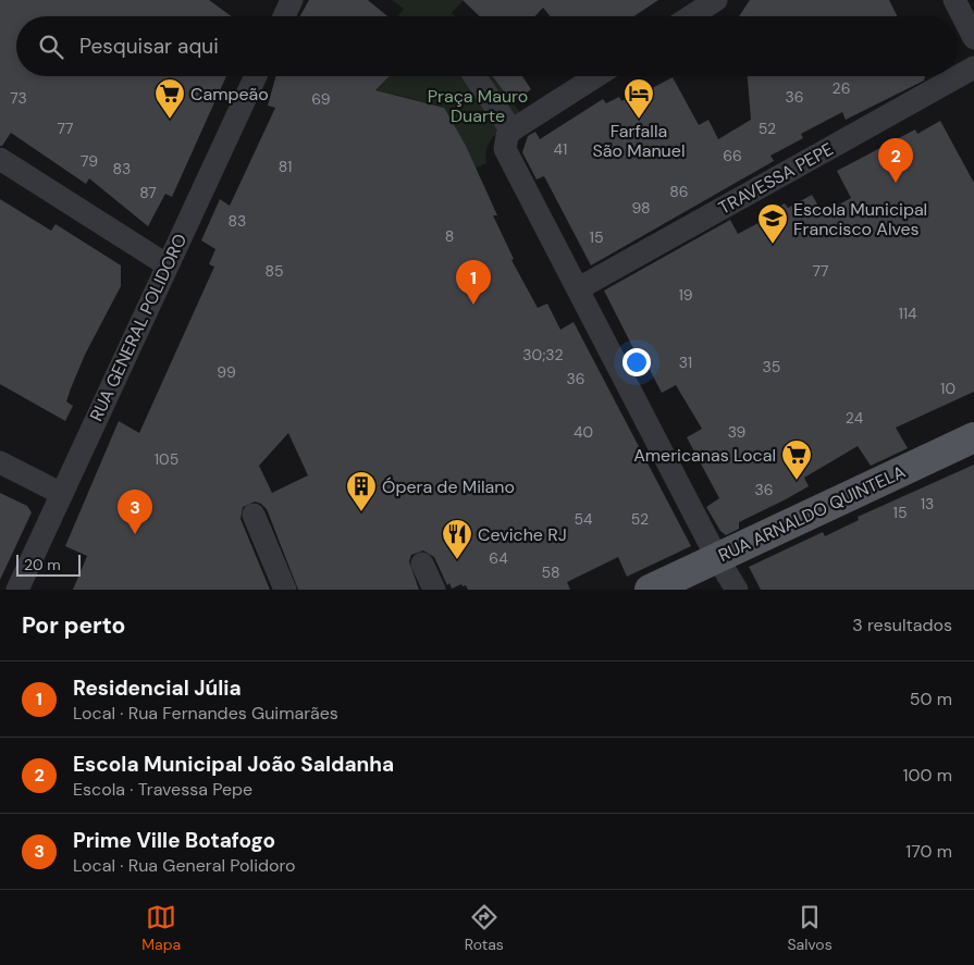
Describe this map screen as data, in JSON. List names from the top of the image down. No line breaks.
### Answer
{"streets":{"main road":["RUA ARNALDO QUINTELA"],"street":["TRAVESSA PEPE","RUA GENERAL POLIDORO"]},"parks":["Praça Mauro Duarte"],"places":{"supermarket":["Campeão","Americanas Local"],"hotel":["Farfalla São Manuel"],"school or university":["Escola Municipal Francisco Alves"],"building":["Ópera de Milano"],"restaurant":["Ceviche RJ"]},"house_numbers":["26","36","73","69","77","52","41","66","79","81","83","86","87","98","83","8","15","85","77","19","114","30;32","31","35","99","36","10","24","40","39","105","36","13","15","54","52","64","58"],"scale_bar":"20 m","page":{"search":"Pesquisar aqui","pins":["2","1","3"],"scale":"20 m","heading":["Por perto","3 resultados"],"list":[{"mark":"1","name":"Residencial Júlia","note":"Local · Rua Fernandes Guimarães","value":"50 m"},{"mark":"2","name":"Escola Municipal João Saldanha","note":"Escola · Travessa Pepe","value":"100 m"},{"mark":"3","name":"Prime Ville Botafogo","note":"Local · Rua General Polidoro","value":"170 m"}],"nav":["Mapa","Rotas","Salvos"]}}
